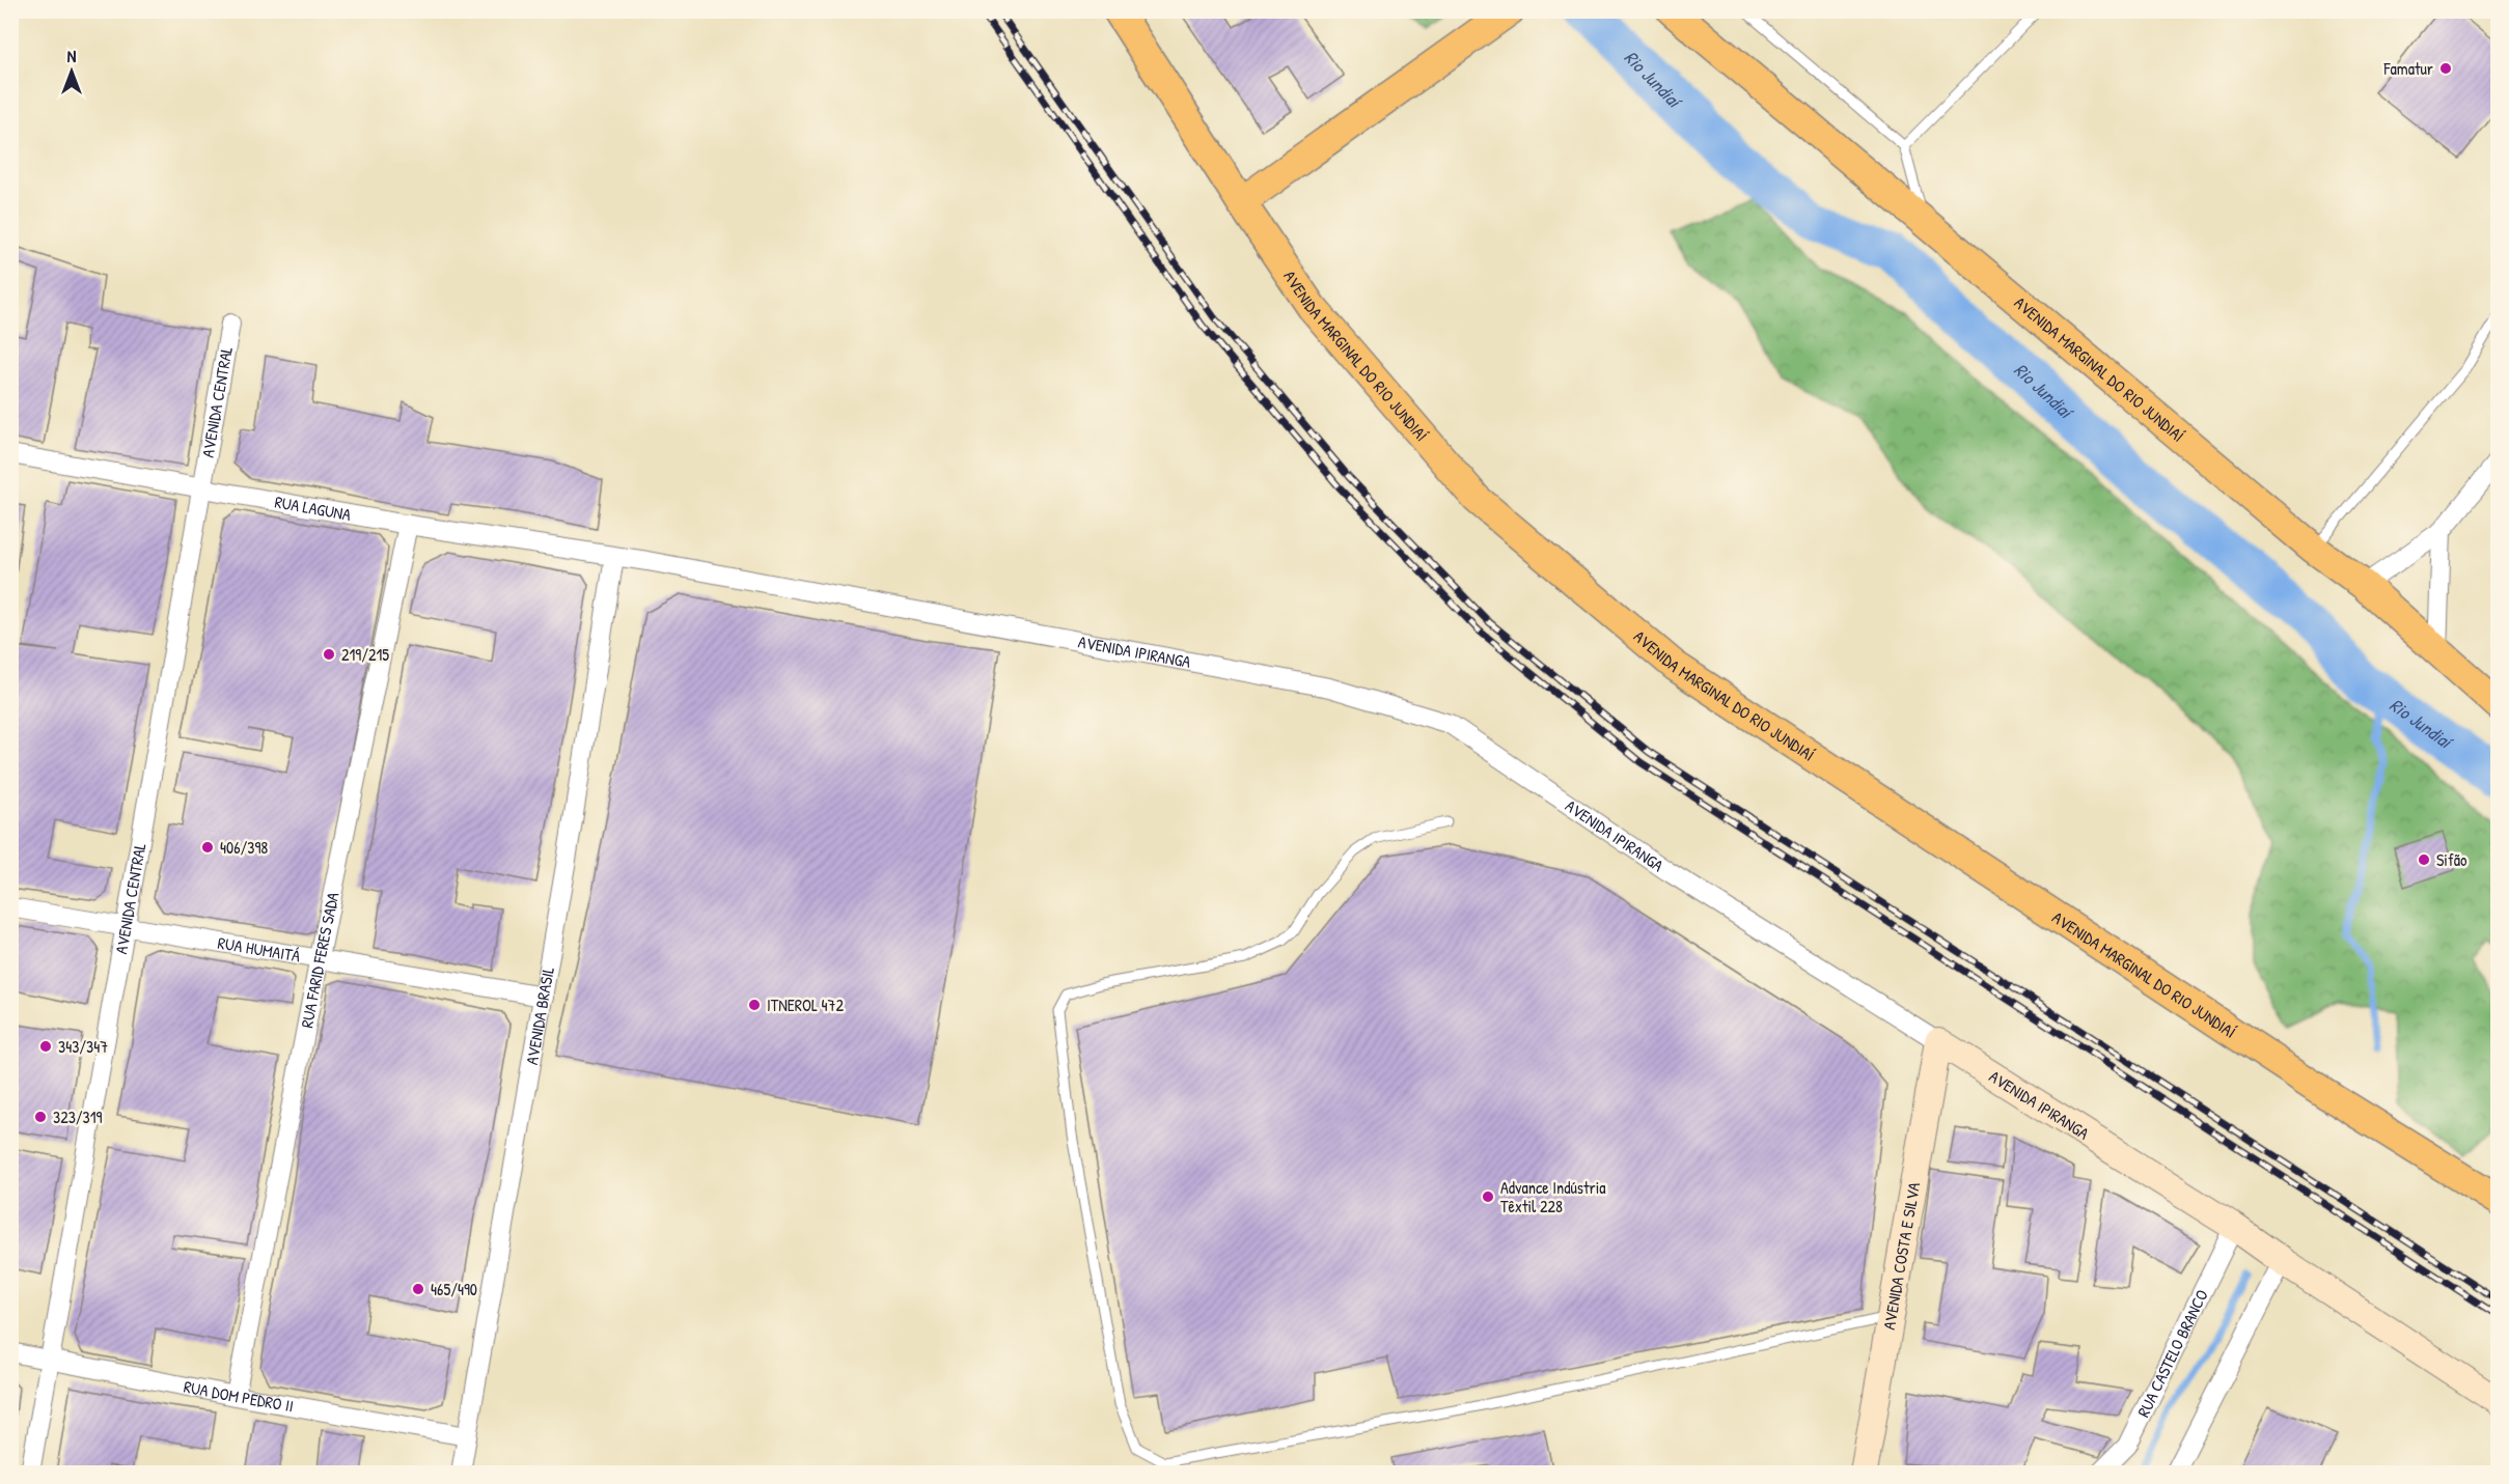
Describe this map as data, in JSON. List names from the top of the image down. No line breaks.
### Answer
{"streets":{"main road":["AVENIDA MARGINAL DO RIO JUNDIAÍ","AVENIDA IPIRANGA","AVENIDA COSTA E SILVA"],"street":["AVENIDA CENTRAL","RUA LAGUNA","RUA HUMAITÁ","RUA FARID FERES SADA","AVENIDA BRASIL","RUA CASTELO BRANCO","RUA DOM PEDRO II"]},"crossings":[["AVENIDA CENTRAL","RUA LAGUNA"],["AVENIDA CENTRAL","RUA HUMAITÁ"],["AVENIDA CENTRAL","RUA DOM PEDRO II"],["RUA LAGUNA","AVENIDA IPIRANGA"],["RUA LAGUNA","RUA FARID FERES SADA"],["RUA LAGUNA","AVENIDA BRASIL"],["AVENIDA IPIRANGA","AVENIDA BRASIL"],["AVENIDA IPIRANGA","AVENIDA COSTA E SILVA"],["AVENIDA IPIRANGA","RUA CASTELO BRANCO"],["RUA HUMAITÁ","RUA FARID FERES SADA"],["RUA HUMAITÁ","AVENIDA BRASIL"],["RUA FARID FERES SADA","RUA DOM PEDRO II"],["AVENIDA BRASIL","RUA DOM PEDRO II"]],"water":["Rio Jundiaí"],"places":["Famatur","219/215","406/398","Sifão","ITNEROL 472","343/347","323/319","Advance Indústria Têxtil 228","465/490"],"north":"top"}
